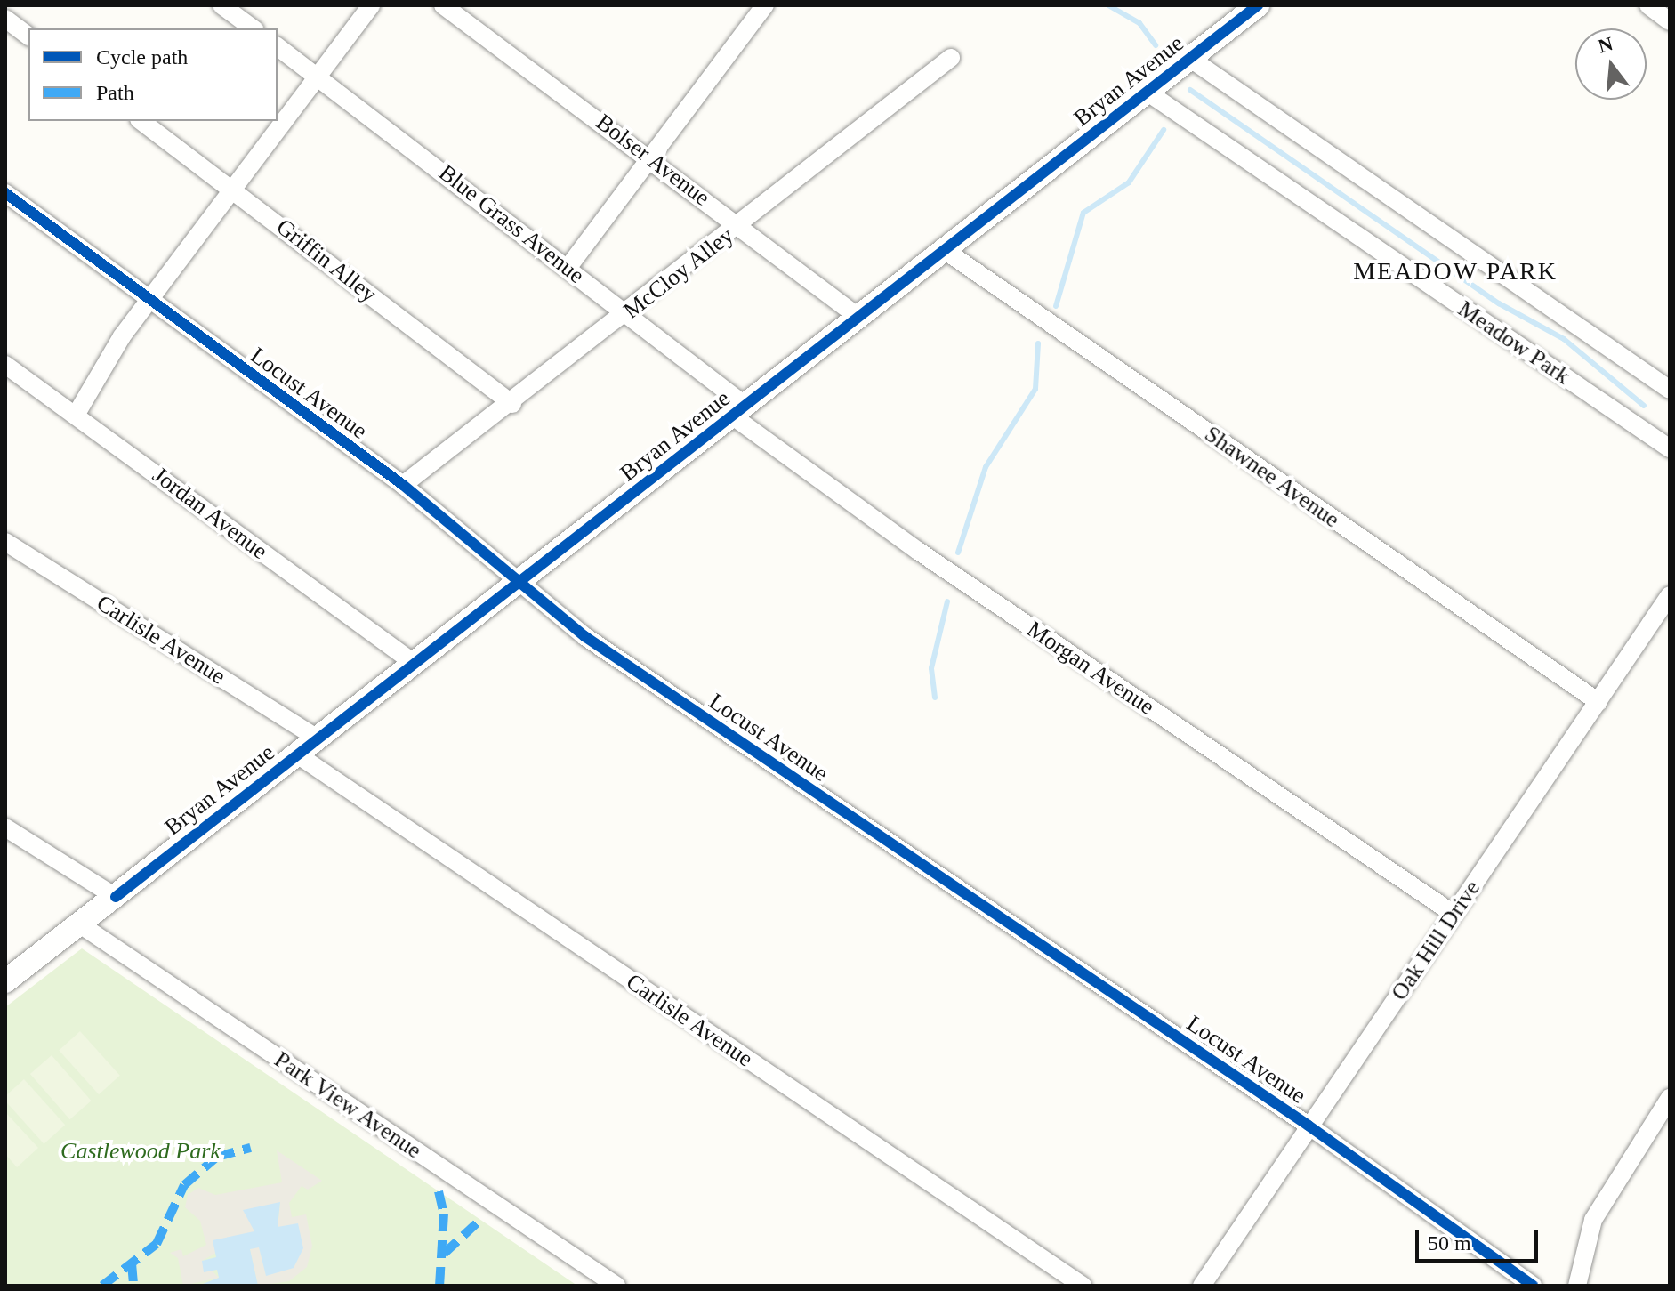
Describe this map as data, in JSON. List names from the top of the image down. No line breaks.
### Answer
{"streets":{"street":["Bryan Avenue","Bolser Avenue","Blue Grass Avenue","Griffin Alley","McCloy Alley","Meadow Park","Locust Avenue","Shawnee Avenue","Jordan Avenue","Carlisle Avenue","Morgan Avenue","Oak Hill Drive","Park View Avenue"]},"crossings":[["Bryan Avenue","Bolser Avenue"],["Bryan Avenue","Blue Grass Avenue"],["Bryan Avenue","Meadow Park"],["Bryan Avenue","Locust Avenue"],["Bryan Avenue","Shawnee Avenue"],["Bryan Avenue","Jordan Avenue"],["Bryan Avenue","Carlisle Avenue"],["Bryan Avenue","Morgan Avenue"],["Bryan Avenue","Park View Avenue"],["Bolser Avenue","McCloy Alley"],["Blue Grass Avenue","McCloy Alley"],["Blue Grass Avenue","Morgan Avenue"],["Griffin Alley","McCloy Alley"],["McCloy Alley","Locust Avenue"],["Locust Avenue","Oak Hill Drive"],["Shawnee Avenue","Oak Hill Drive"],["Morgan Avenue","Oak Hill Drive"]],"districts":["MEADOW PARK"],"parks":["Castlewood Park"],"legend":["Cycle path","Path"],"scale_bar":"50 m","north":"top"}
